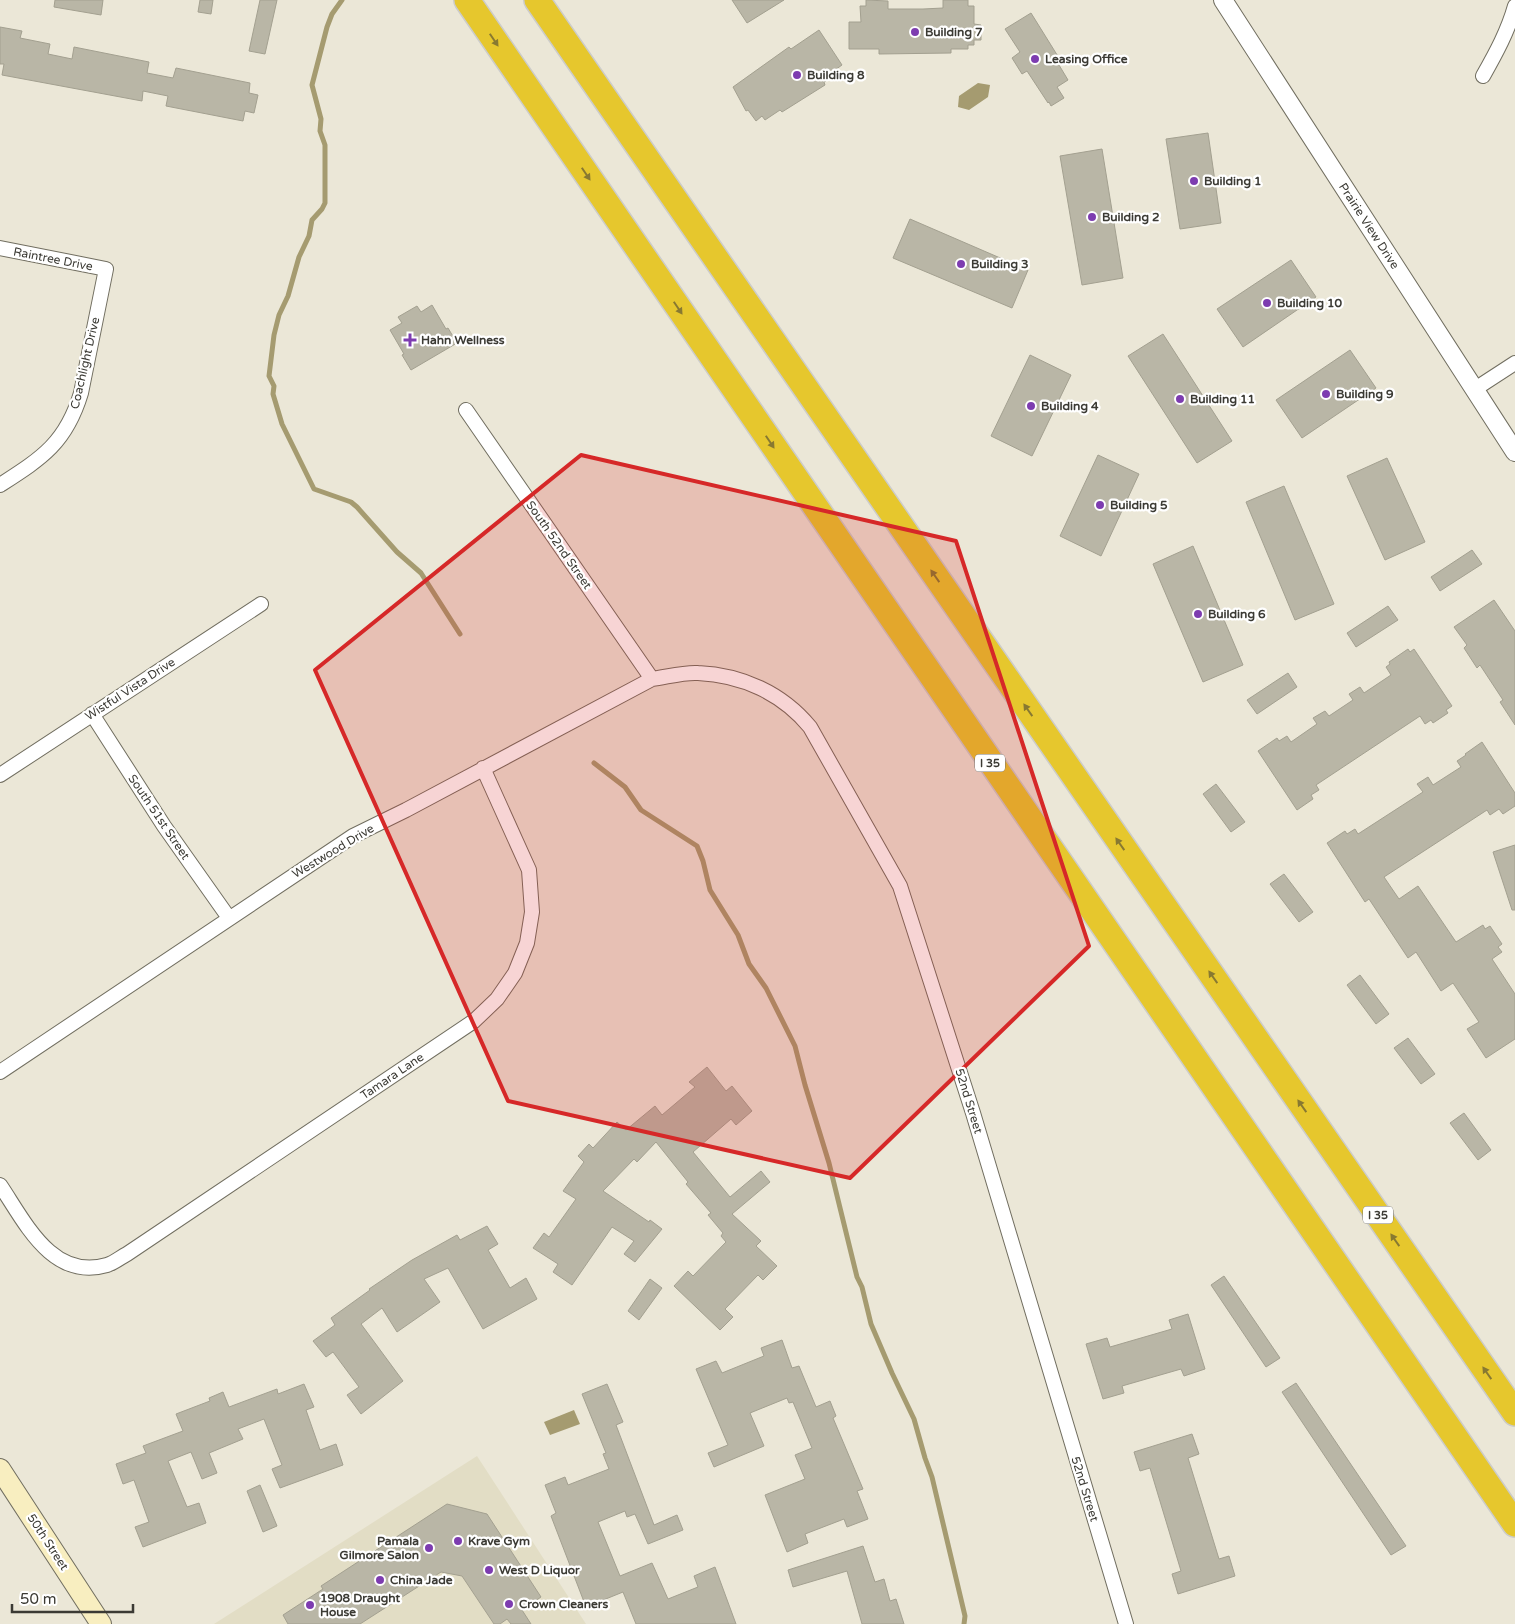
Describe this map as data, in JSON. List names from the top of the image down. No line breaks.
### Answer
{"streets":{"highway":["I 35"],"main road":["50th Street"],"street":["Prairie View Drive","Raintree Drive","Coachlight Drive","South 52nd Street","Wistful Vista Drive","South 51st Street","Westwood Drive","Tamara Lane","52nd Street"]},"crossings":[["Raintree Drive","Coachlight Drive"],["South 52nd Street","Westwood Drive"],["Wistful Vista Drive","South 51st Street"],["South 51st Street","Westwood Drive"],["Westwood Drive","Tamara Lane"],["Westwood Drive","52nd Street"]],"places":{"other":["Building 7","Leasing Office","Building 8","Building 1","Building 2","Building 3","Building 10","Building 9","Building 11","Building 4","Building 5","Building 6","Krave Gym","Pamala Gilmore Salon","West D Liquor","China Jade","Crown Cleaners","1908 Draught House"],"health":["Hahn Wellness"]},"scale_bar":"50 m"}
